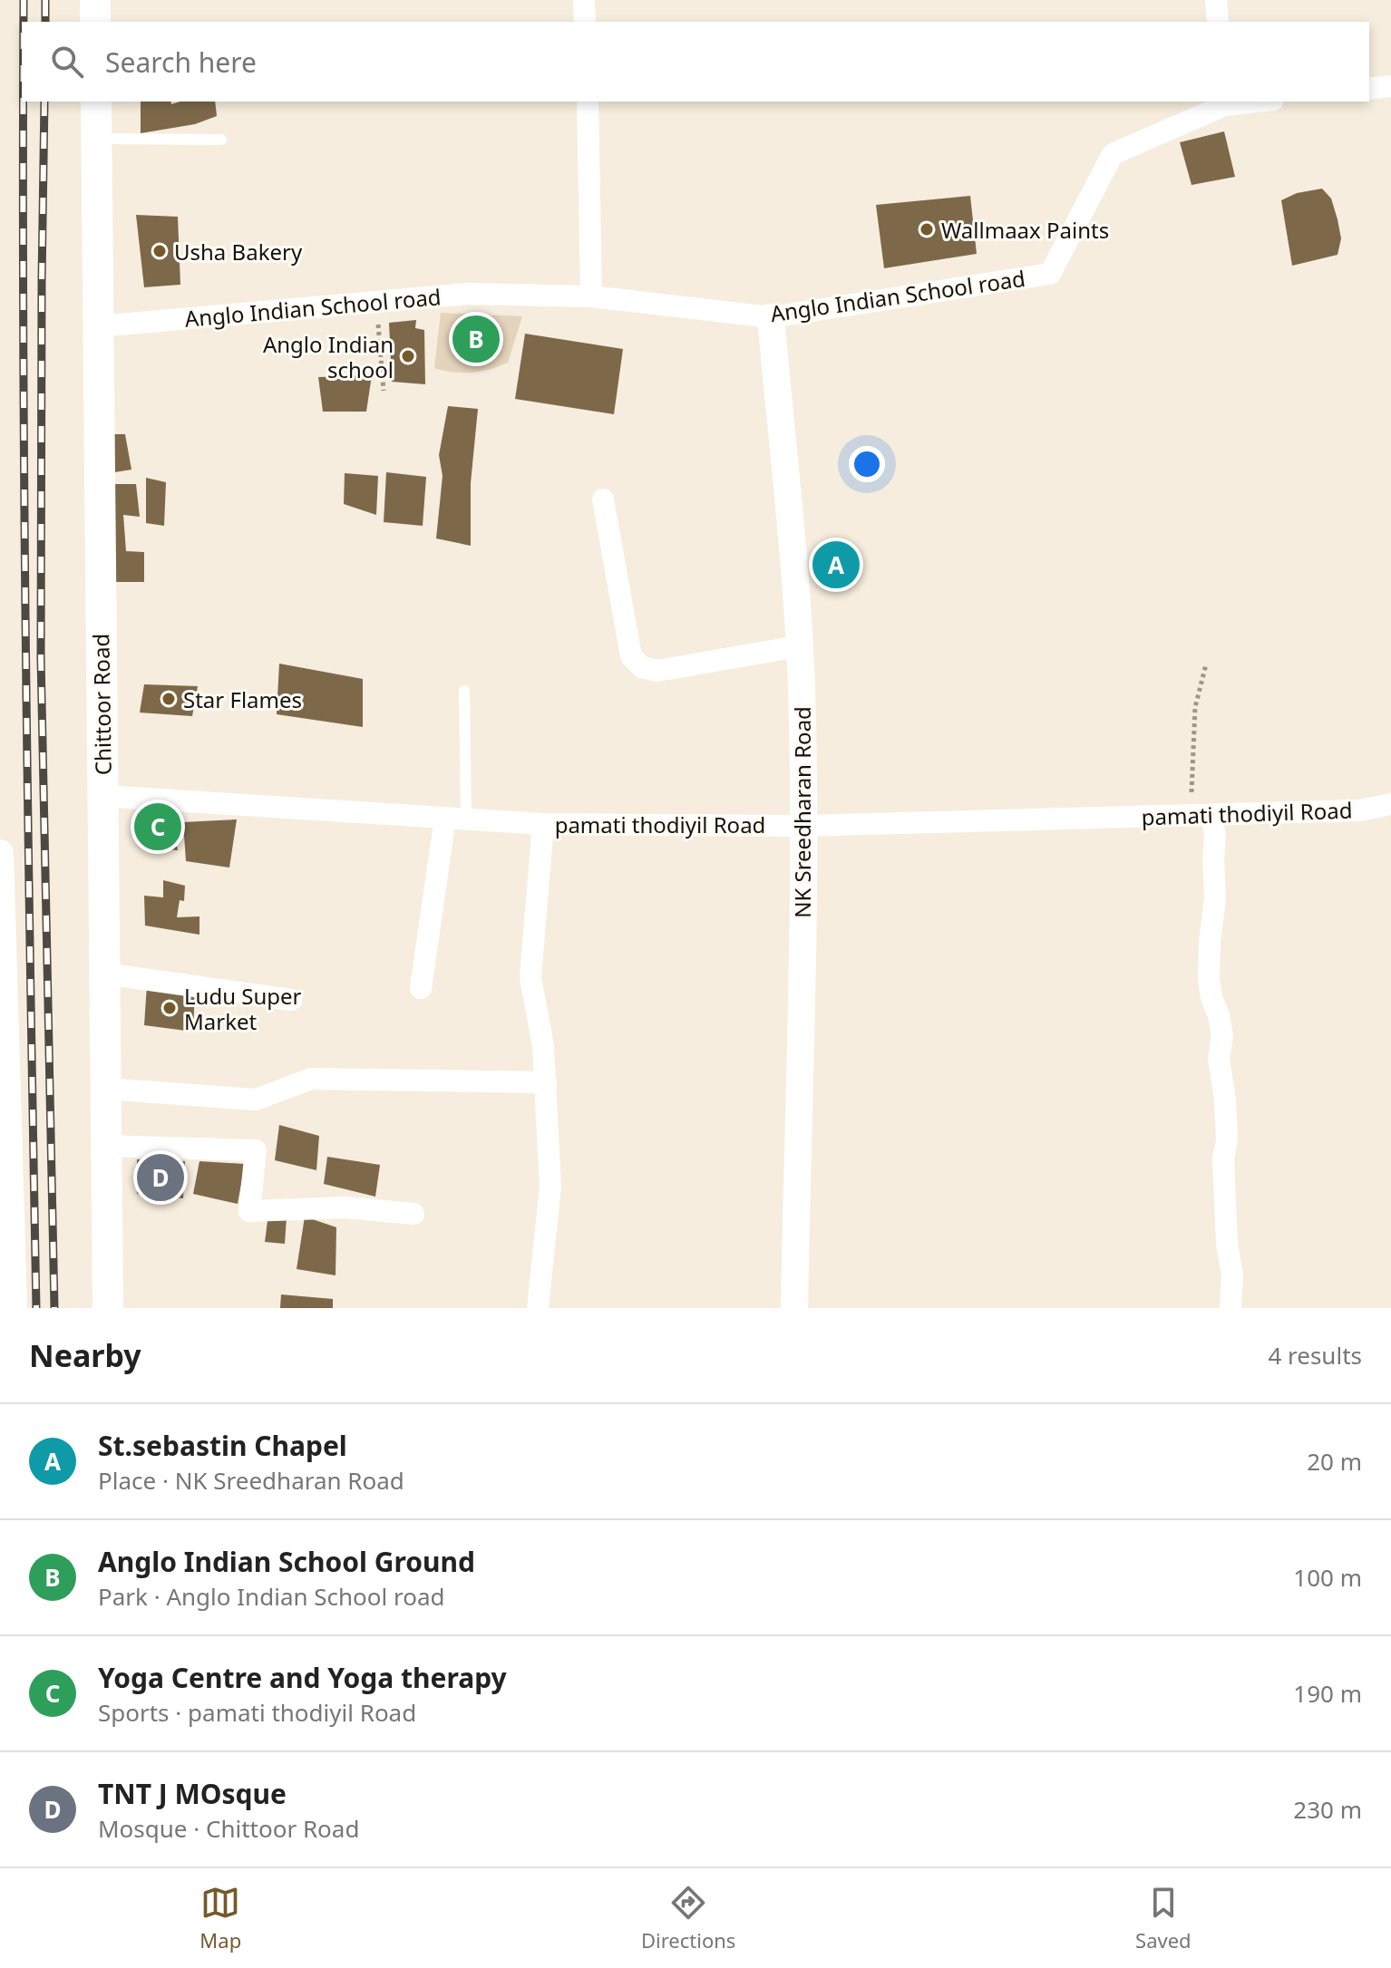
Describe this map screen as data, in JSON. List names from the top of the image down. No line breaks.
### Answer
{"streets":{"main road":["Chittoor Road"],"street":["Anglo Indian School road","NK Sreedharan Road","pamati thodiyil Road"]},"crossings":[["Anglo Indian School road","Chittoor Road"],["Anglo Indian School road","NK Sreedharan Road"],["Chittoor Road","pamati thodiyil Road"],["NK Sreedharan Road","pamati thodiyil Road"]],"places":["Wallmaax Paints","Usha Bakery","Anglo Indian school","Star Flames","Ludu Super Market"],"page":{"search":"Search here","pins":["B","A","C","D"],"heading":["Nearby","4 results"],"list":[{"mark":"A","name":"St.sebastin Chapel","note":"Place · NK Sreedharan Road","value":"20 m"},{"mark":"B","name":"Anglo Indian School Ground","note":"Park · Anglo Indian School road","value":"100 m"},{"mark":"C","name":"Yoga Centre and Yoga therapy","note":"Sports · pamati thodiyil Road","value":"190 m"},{"mark":"D","name":"TNT J MOsque","note":"Mosque · Chittoor Road","value":"230 m"}],"nav":["Map","Directions","Saved"]}}
